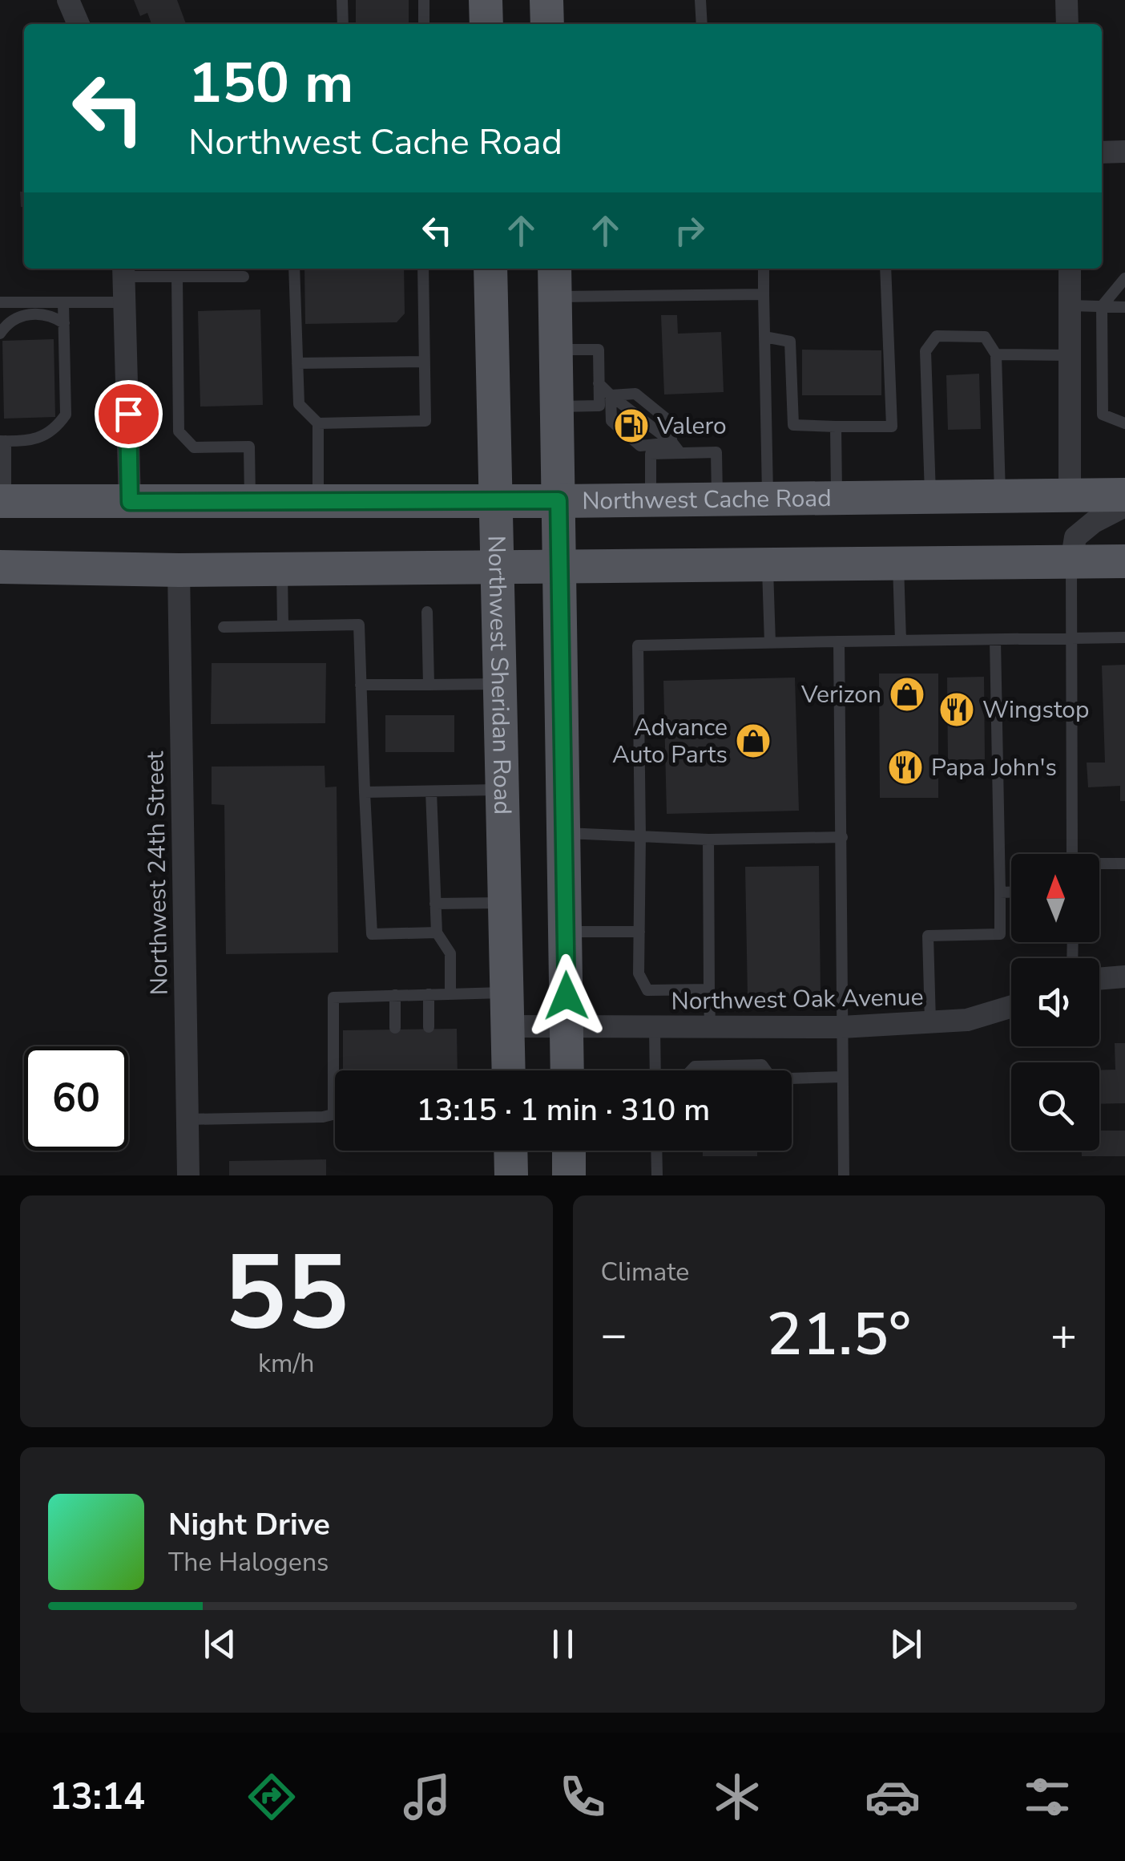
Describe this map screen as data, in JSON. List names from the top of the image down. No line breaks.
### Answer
{"streets":{"main road":["Northwest Cache Road","Northwest Sheridan Road"],"street":["Northwest 24th Street","Northwest Oak Avenue"]},"crossings":[["Northwest Cache Road","Northwest Sheridan Road"],["Northwest Sheridan Road","Northwest Oak Avenue"]],"places":{"fuel station":["Valero"],"shop":["Verizon","Advance Auto Parts"],"restaurant":["Wingstop","Papa John's"]},"north":"top","page":{"turn":["150 m","Northwest Cache Road"],"limit":"60","trip":"13:15 · 1 min · 310 m","tile":[["55","km/h"],"Climate"],"heat":["−","21.5°","+"],"song":["Night Drive","The Halogens"],"tabs":"13:14"}}
